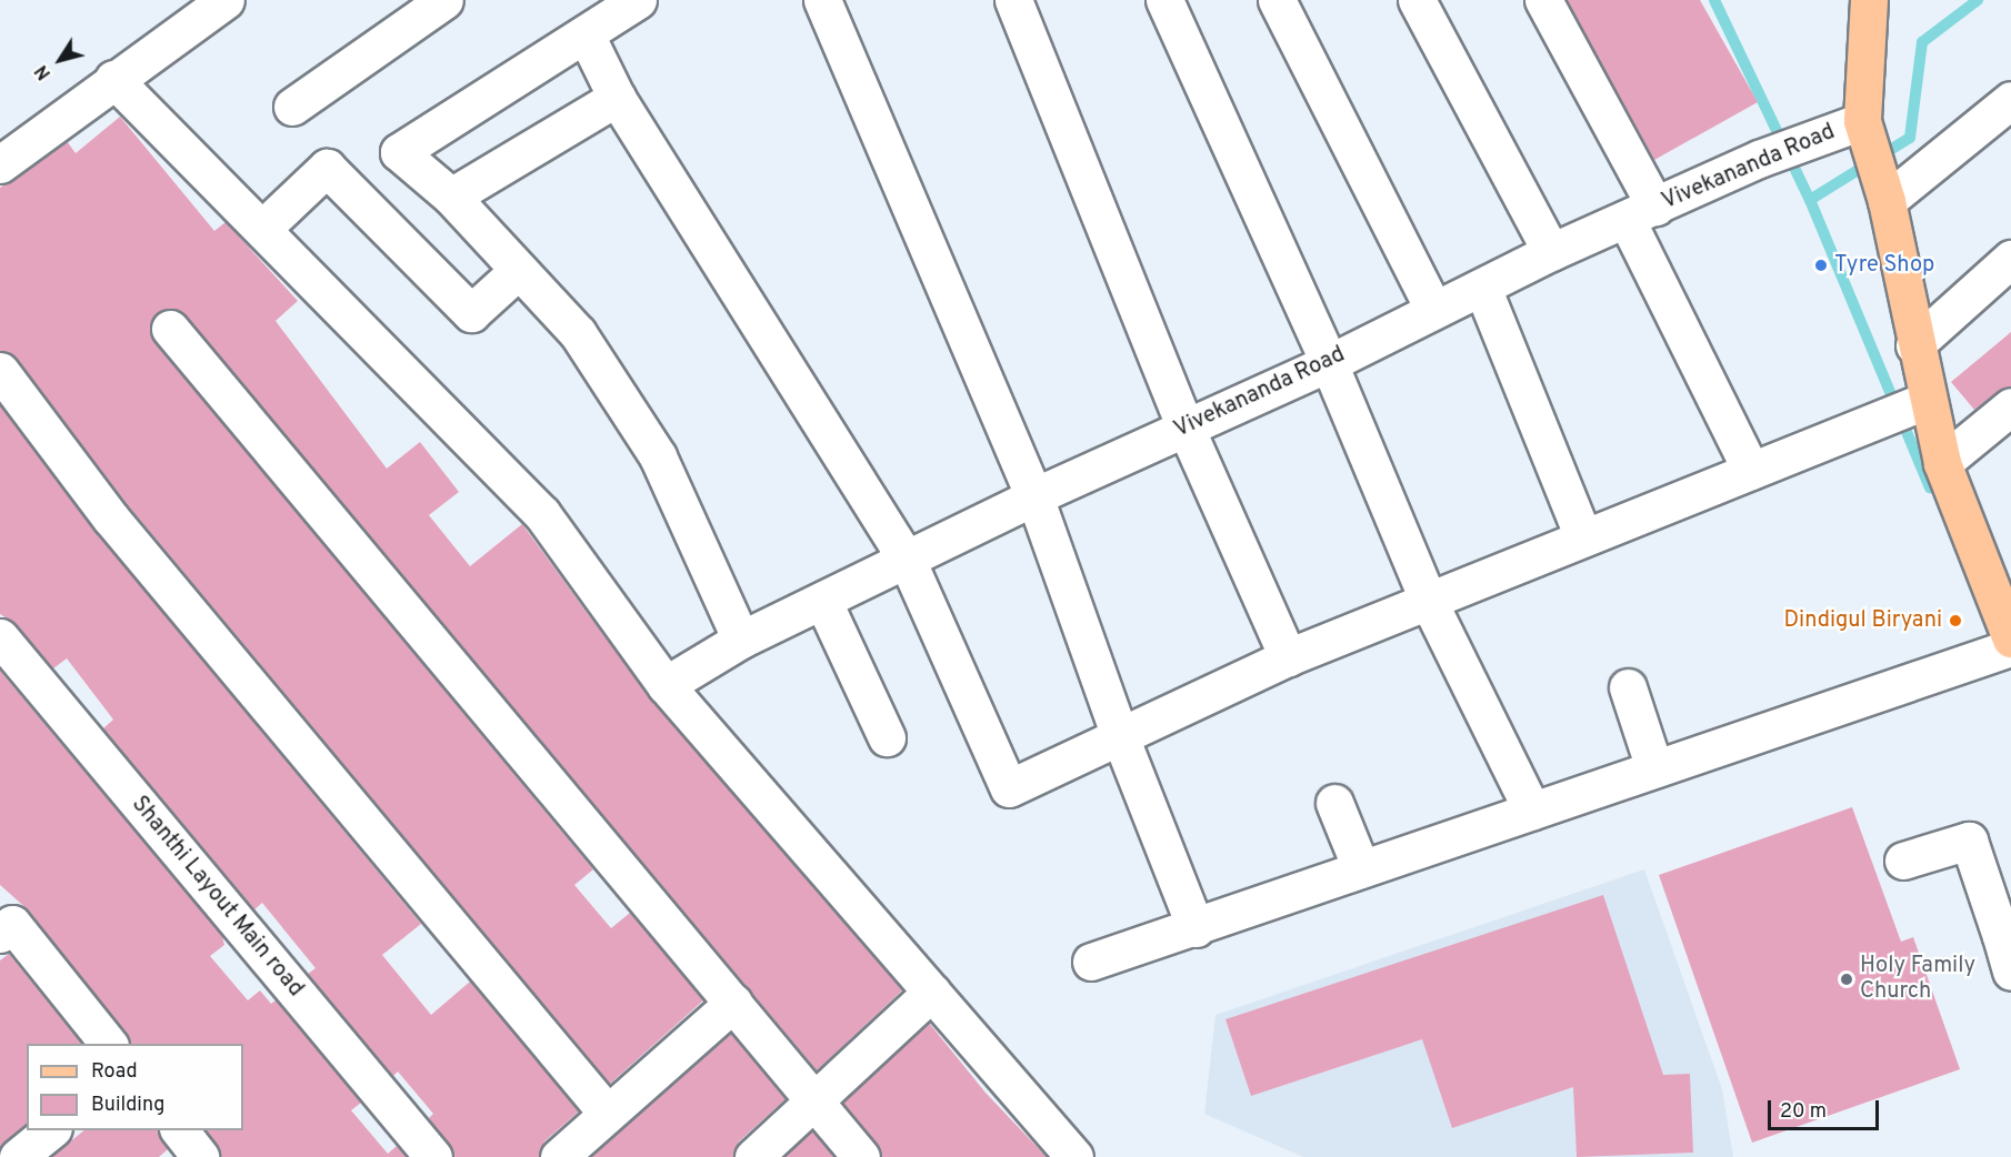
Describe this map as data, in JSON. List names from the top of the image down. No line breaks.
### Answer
{"streets":{"street":["Vivekananda Road","Shanthi Layout Main road"]},"places":["Tyre Shop","Dindigul Biryani","Holy Family Church"],"legend":["Road","Building"],"scale_bar":"20 m","north":"bottom left"}
